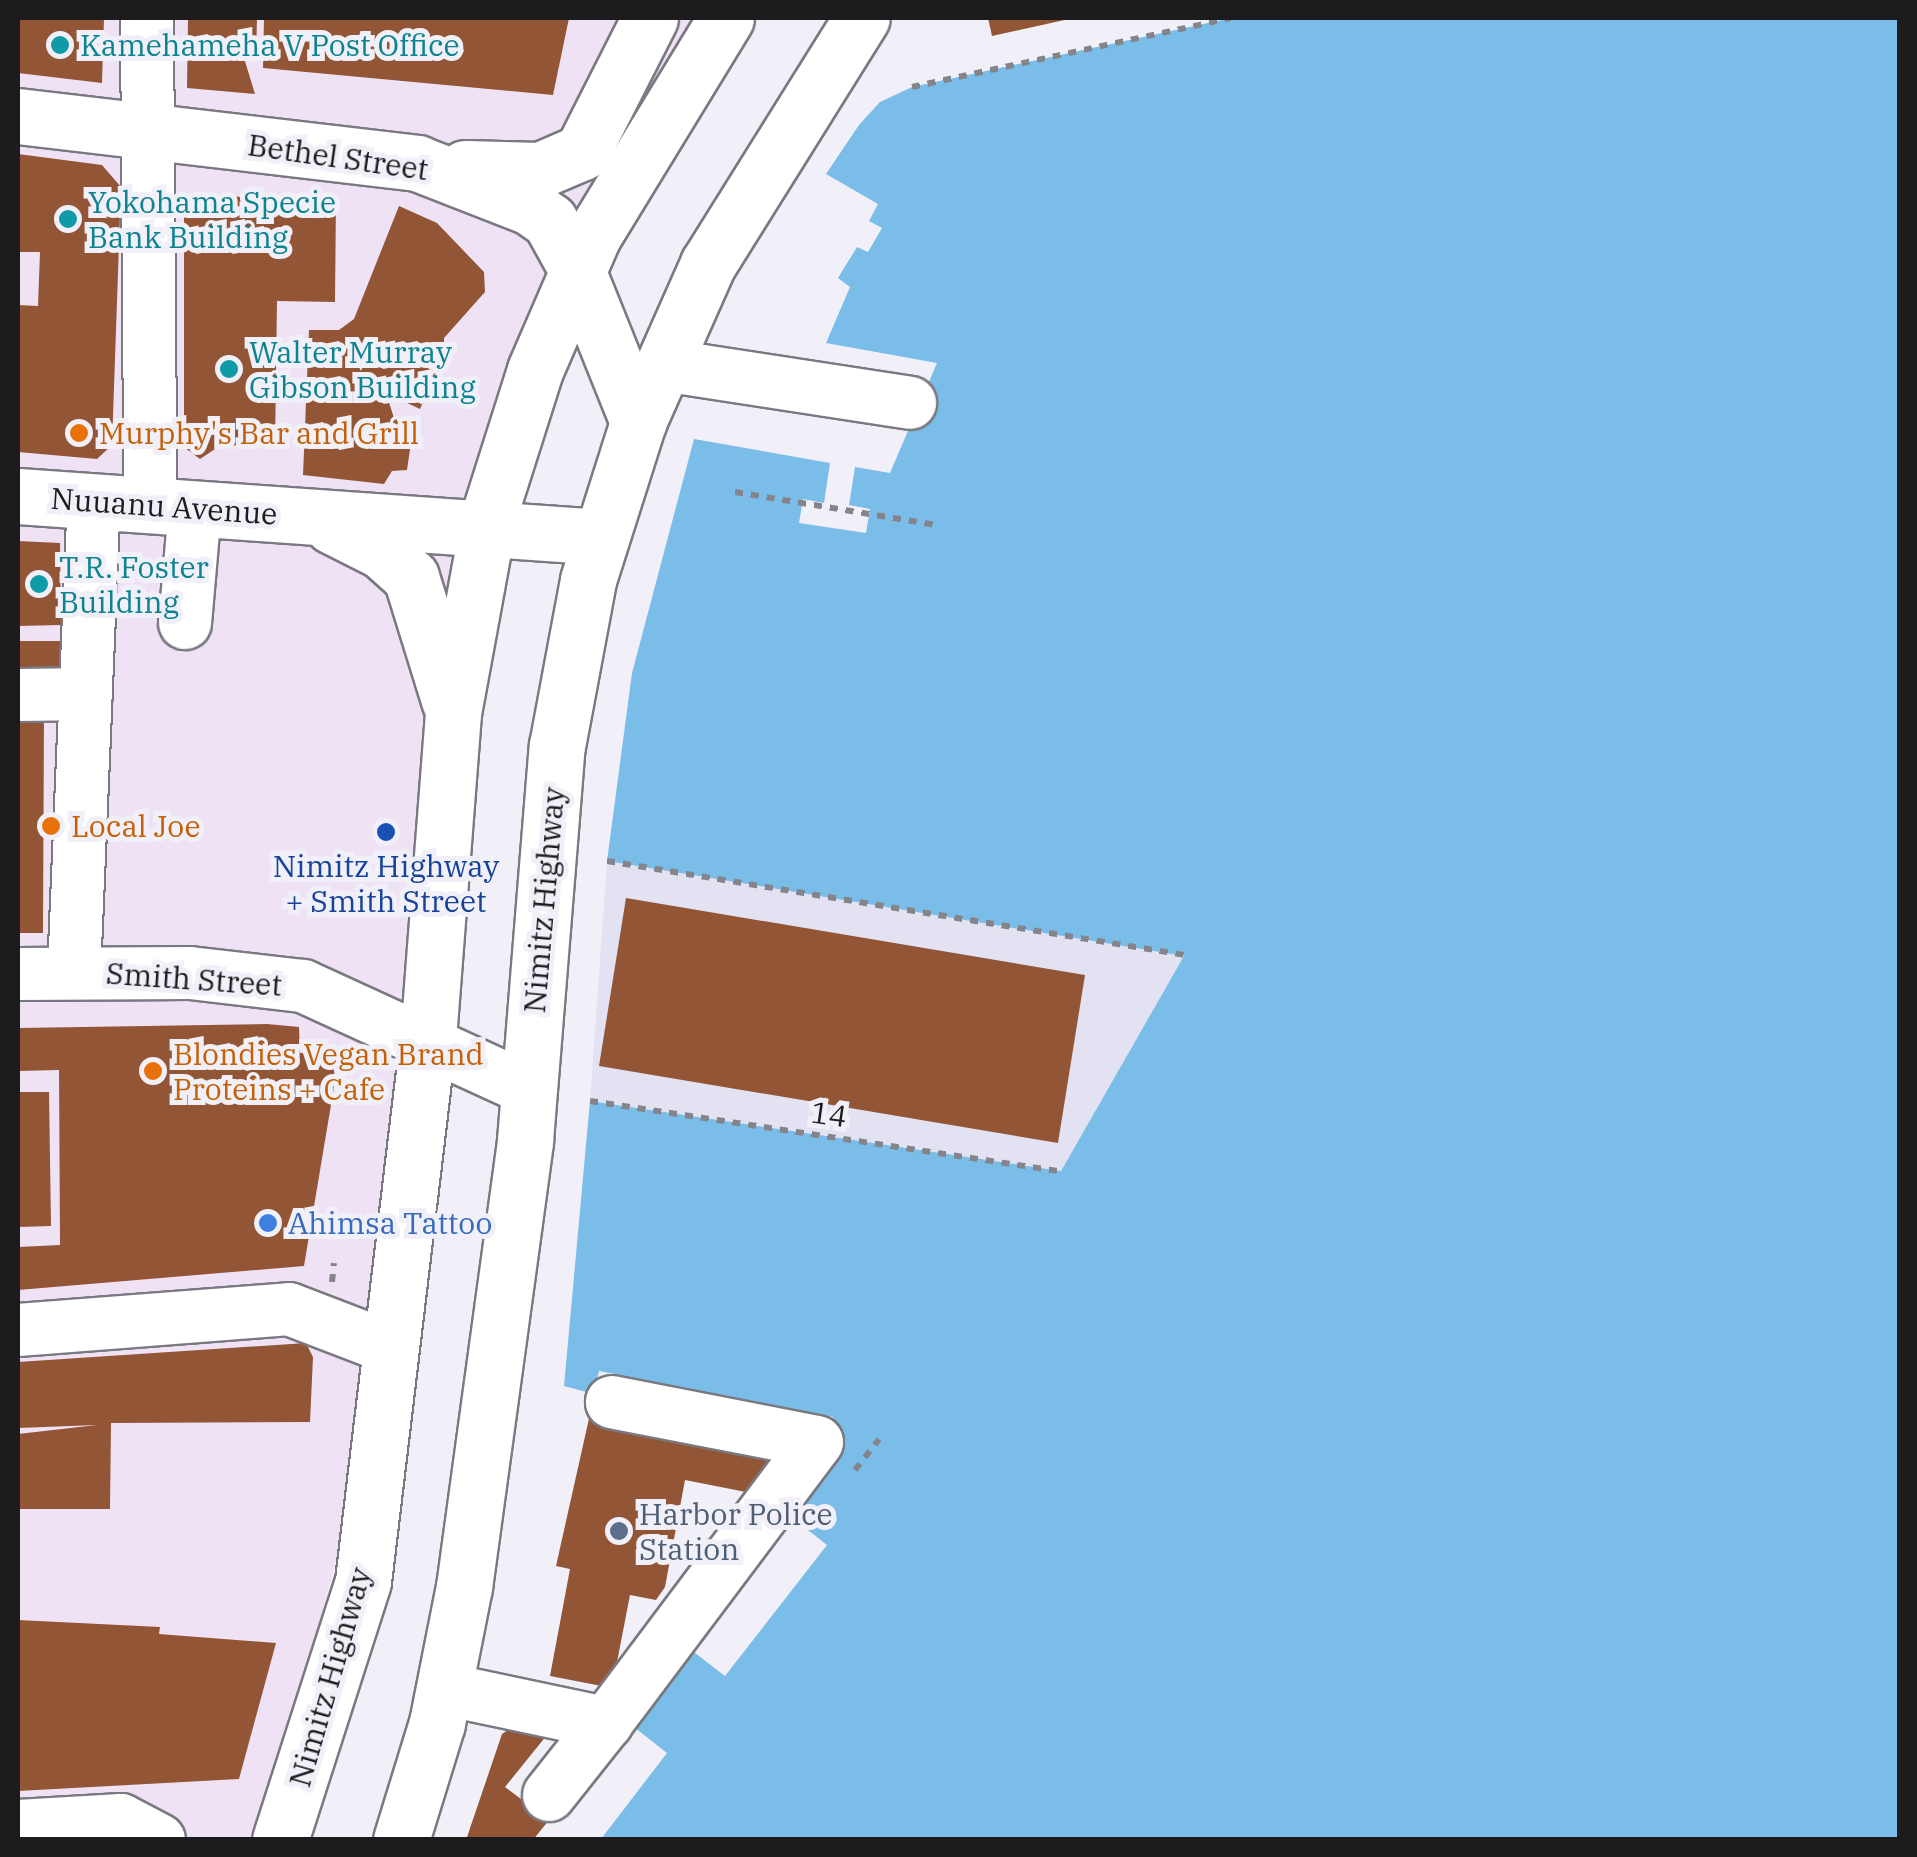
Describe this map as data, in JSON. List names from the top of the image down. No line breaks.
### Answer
{"streets":{"main road":["Bethel Street","Nuuanu Avenue","Nimitz Highway"],"street":["Smith Street"],"path":["14"]},"crossings":[["Bethel Street","Nimitz Highway"],["Nuuanu Avenue","Nimitz Highway"],["Nimitz Highway","Smith Street"]],"places":["Kamehameha V Post Office","Yokohama Specie Bank Building","Walter Murray Gibson Building","Murphy's Bar and Grill","T.R. Foster Building","Local Joe","Nimitz Highway + Smith Street","Blondies Vegan Brand Proteins + Cafe","Ahimsa Tattoo","Harbor Police Station"]}
